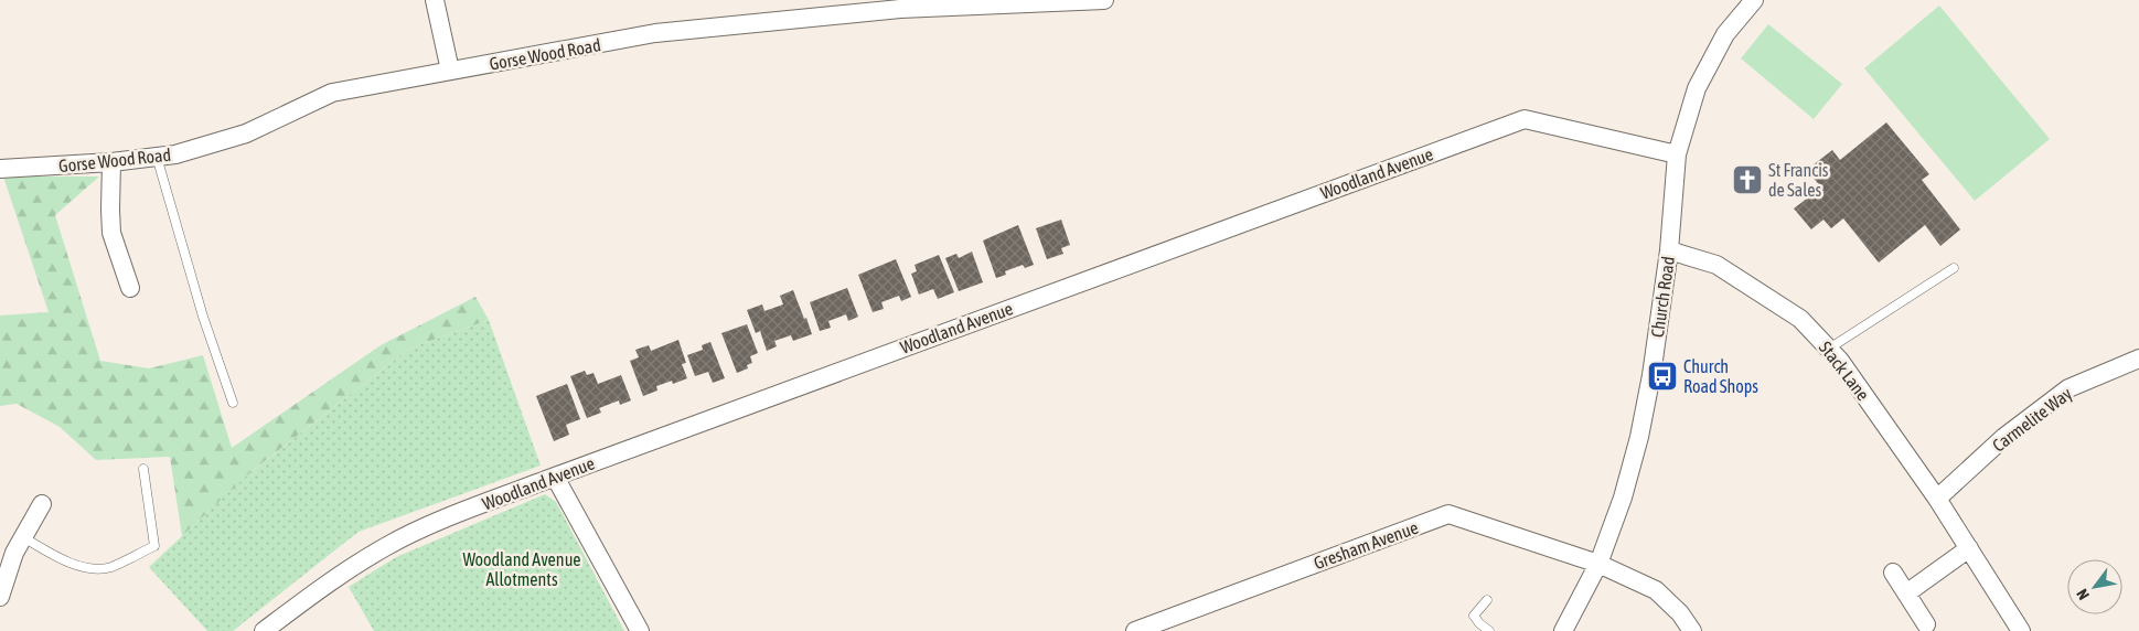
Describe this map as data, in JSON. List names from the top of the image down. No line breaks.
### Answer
{"streets":{"street":["Gorse Wood Road","Woodland Avenue","Church Road","Stack Lane","Carmelite Way","Gresham Avenue"]},"crossings":[["Woodland Avenue","Church Road"],["Church Road","Stack Lane"],["Church Road","Gresham Avenue"],["Stack Lane","Carmelite Way"]],"parks":["Woodland Avenue Allotments"],"places":{"church":["St Francis de Sales"],"bus stop":["Church Road Shops"]},"north":"bottom left"}
